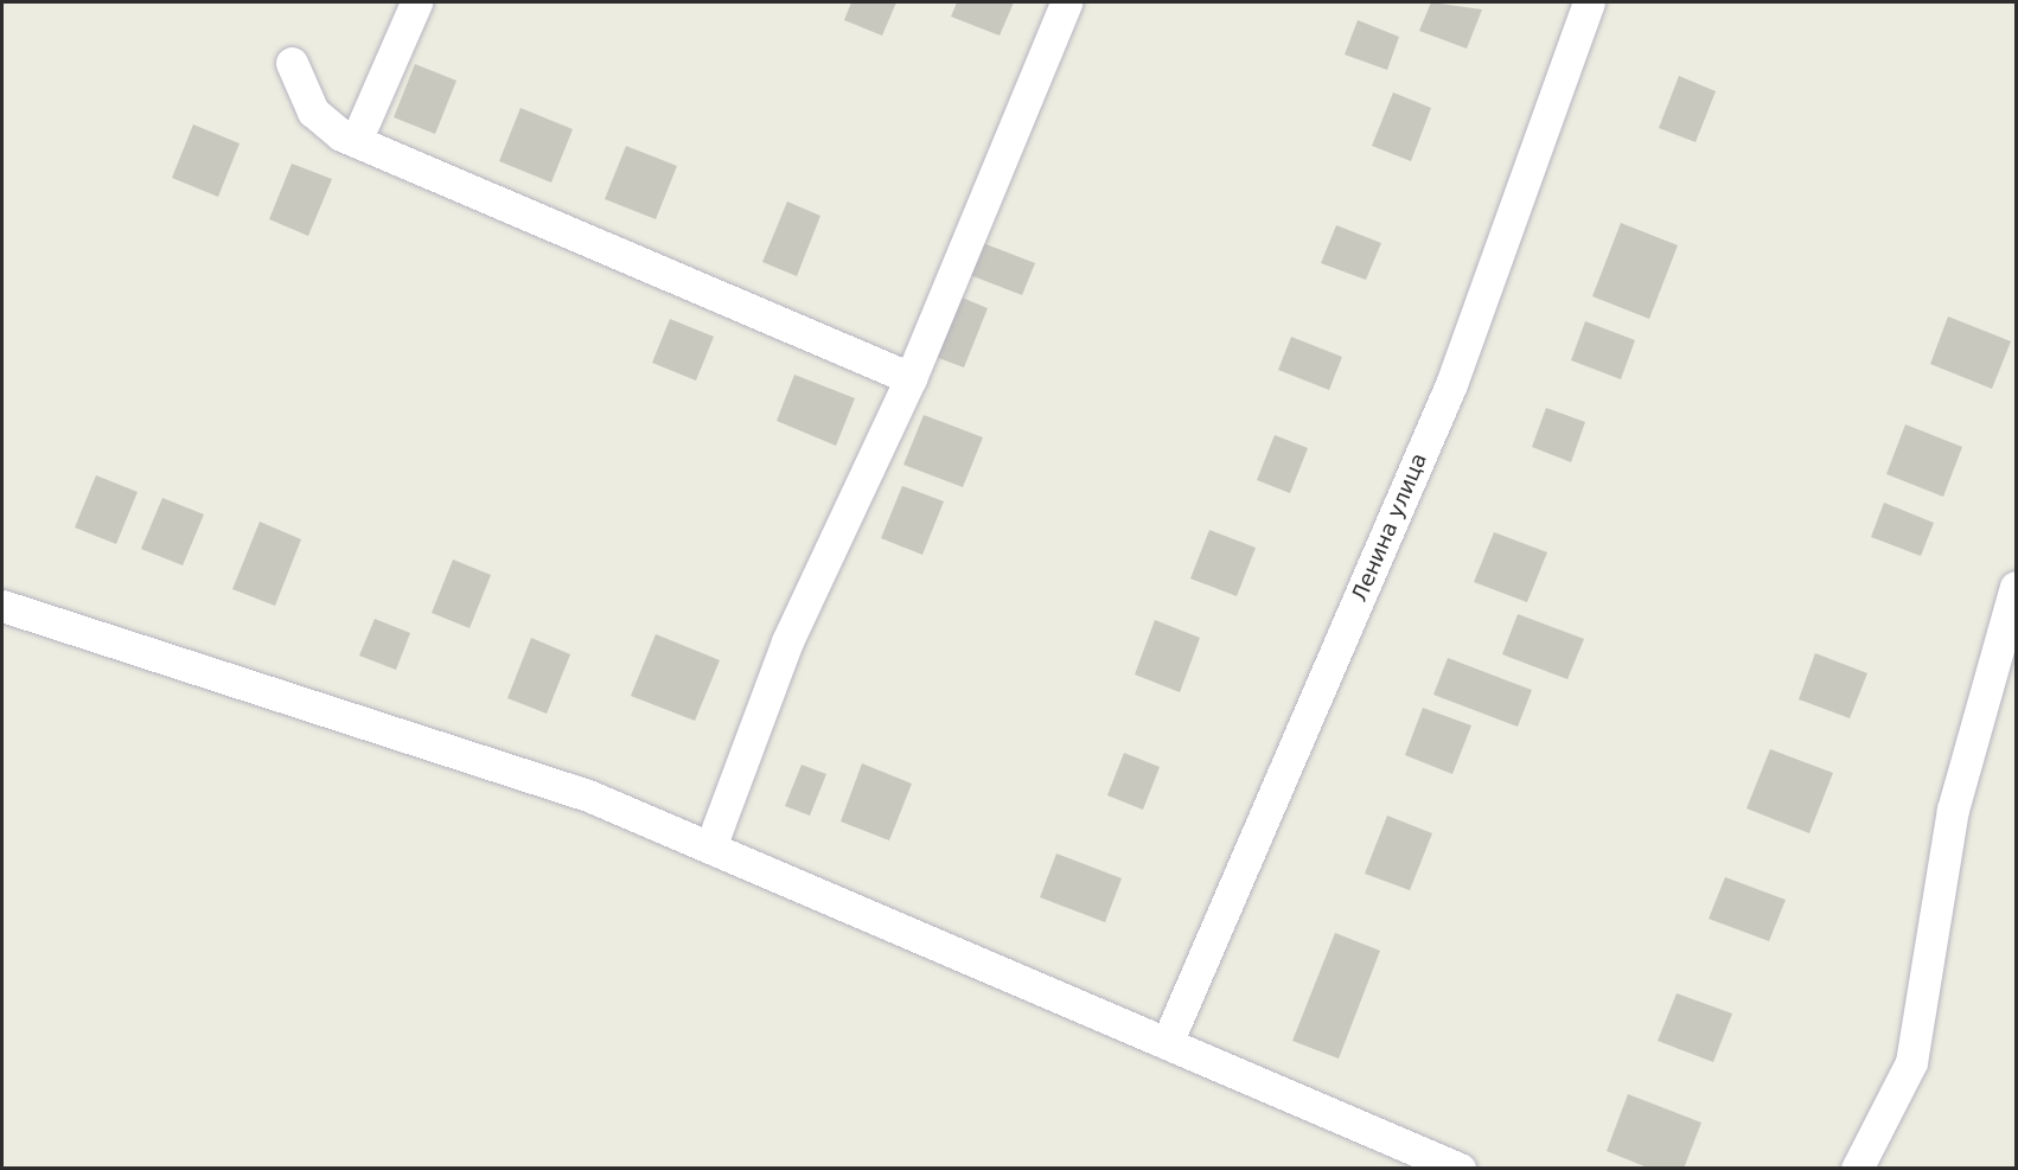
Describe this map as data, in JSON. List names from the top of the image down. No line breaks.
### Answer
{"streets":{"street":["Ленина улица"]}}
